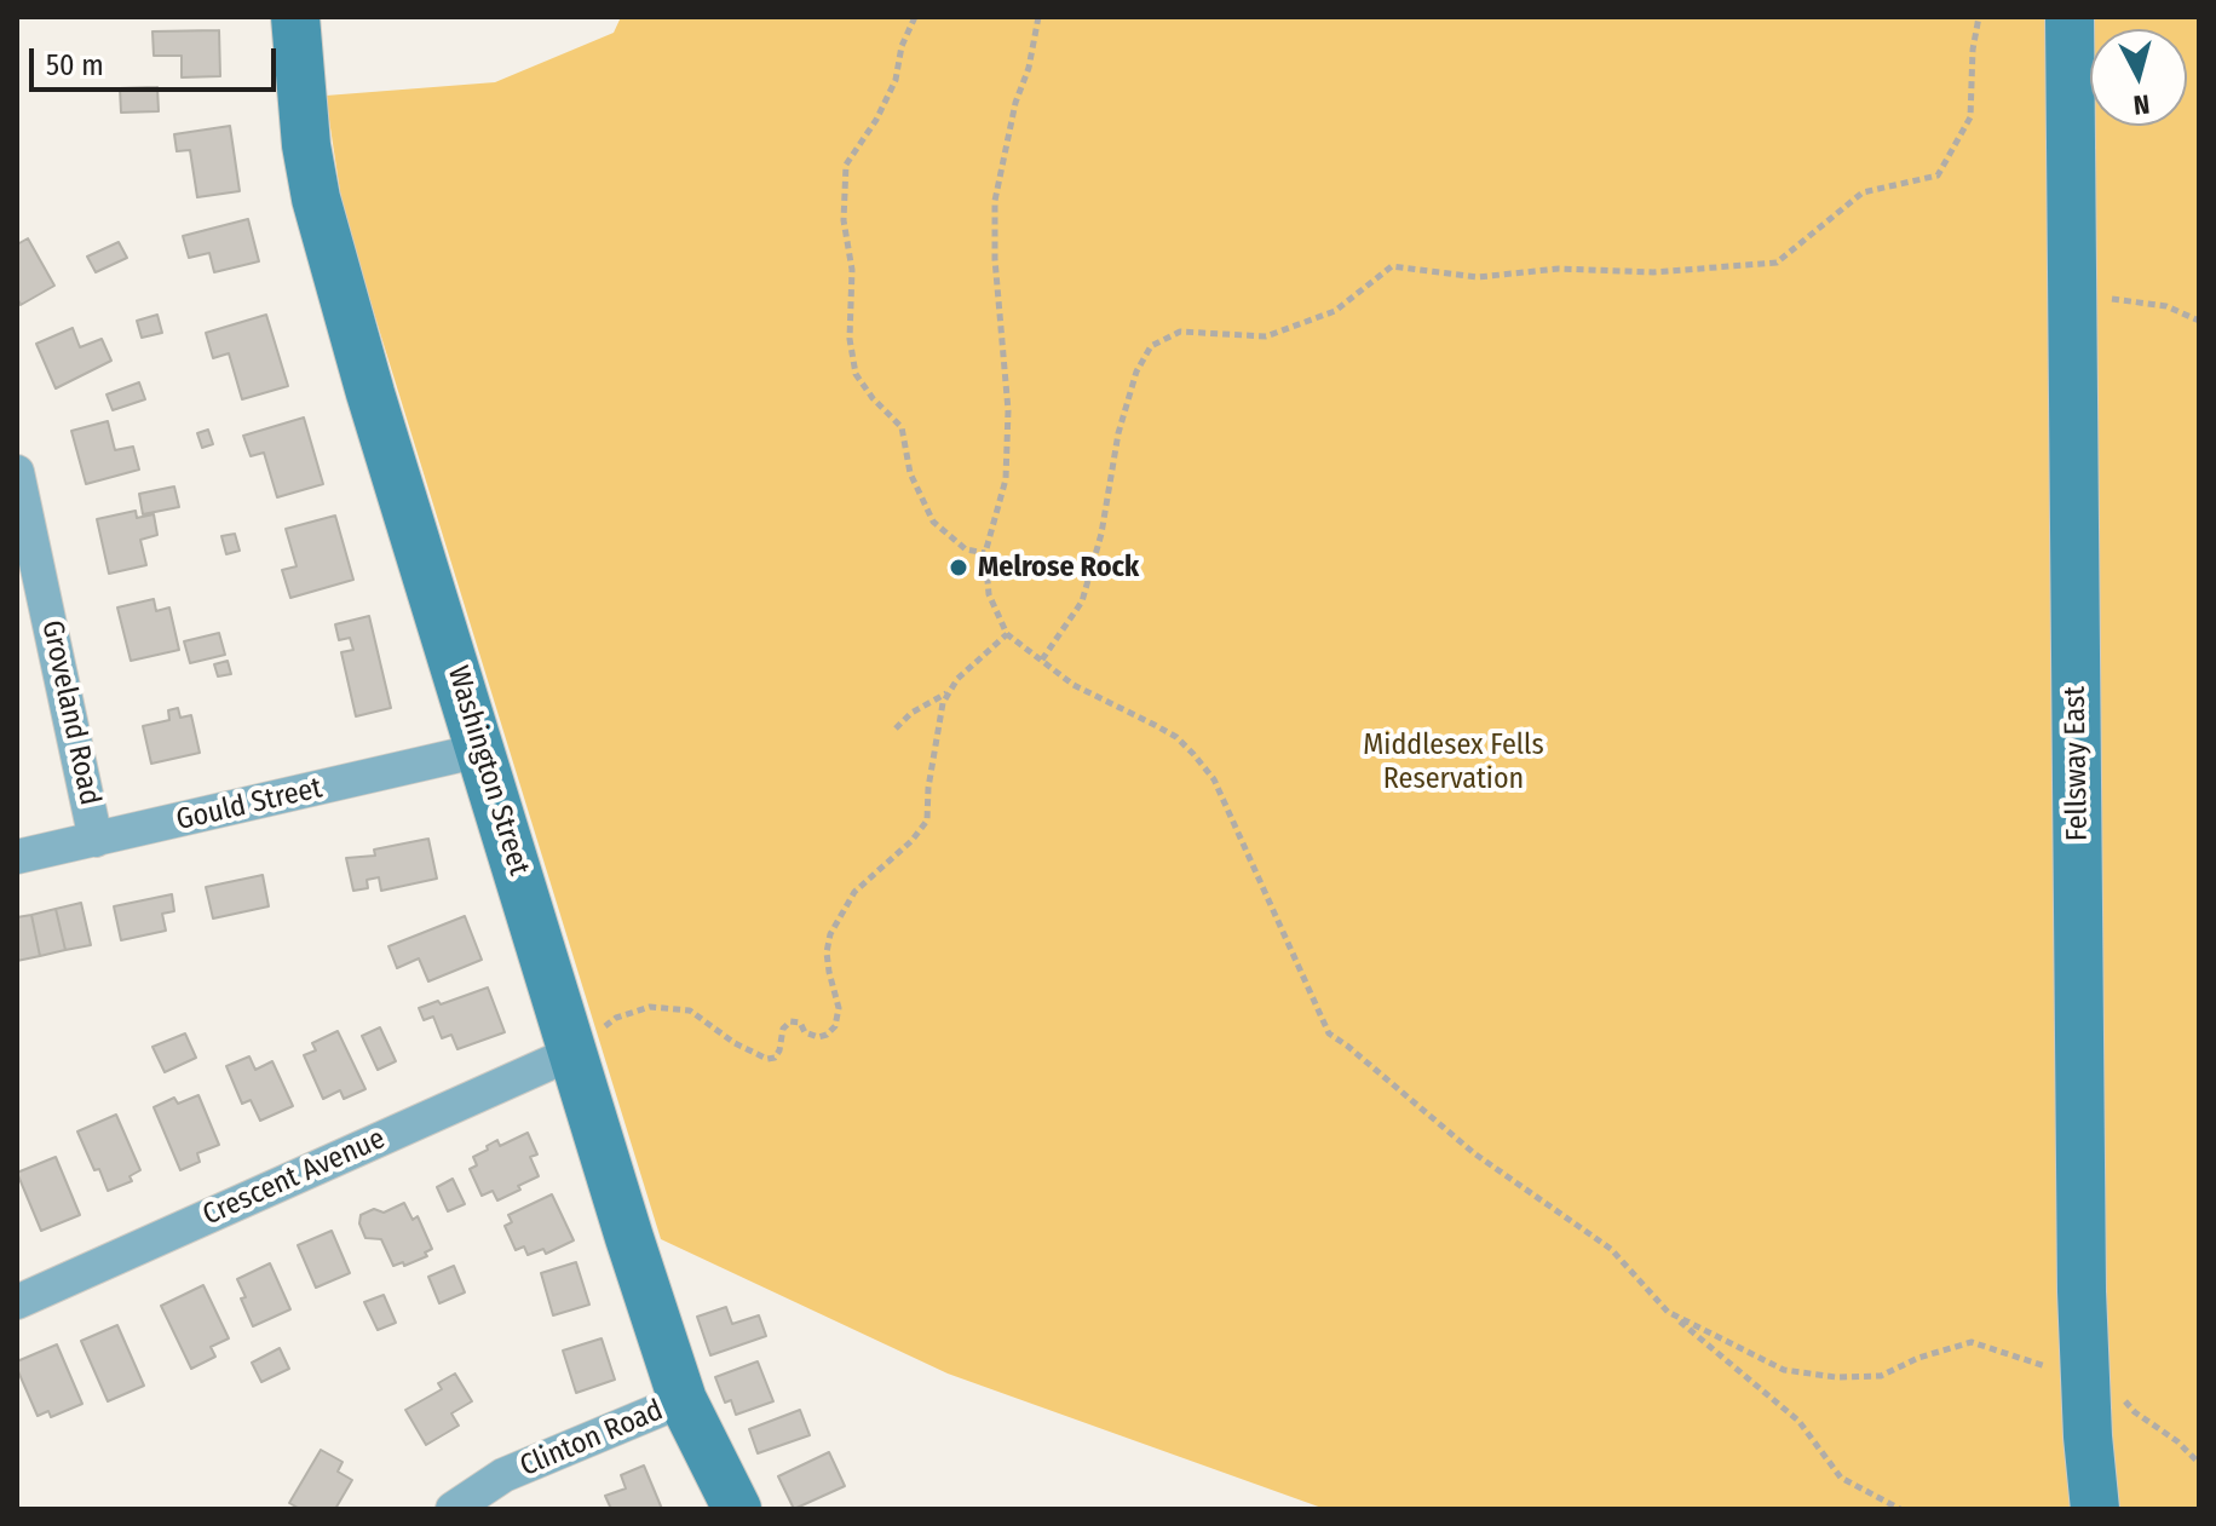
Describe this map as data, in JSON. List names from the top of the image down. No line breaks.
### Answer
{"streets":{"main road":["Fellsway East","Washington Street"],"street":["Groveland Road","Gould Street","Crescent Avenue","Clinton Road"]},"crossings":[["Groveland Road","Gould Street"],["Washington Street","Gould Street"],["Washington Street","Crescent Avenue"],["Washington Street","Clinton Road"]],"parks":["Middlesex Fells Reservation"],"places":["Melrose Rock"],"scale_bar":"50 m","north":"bottom"}
